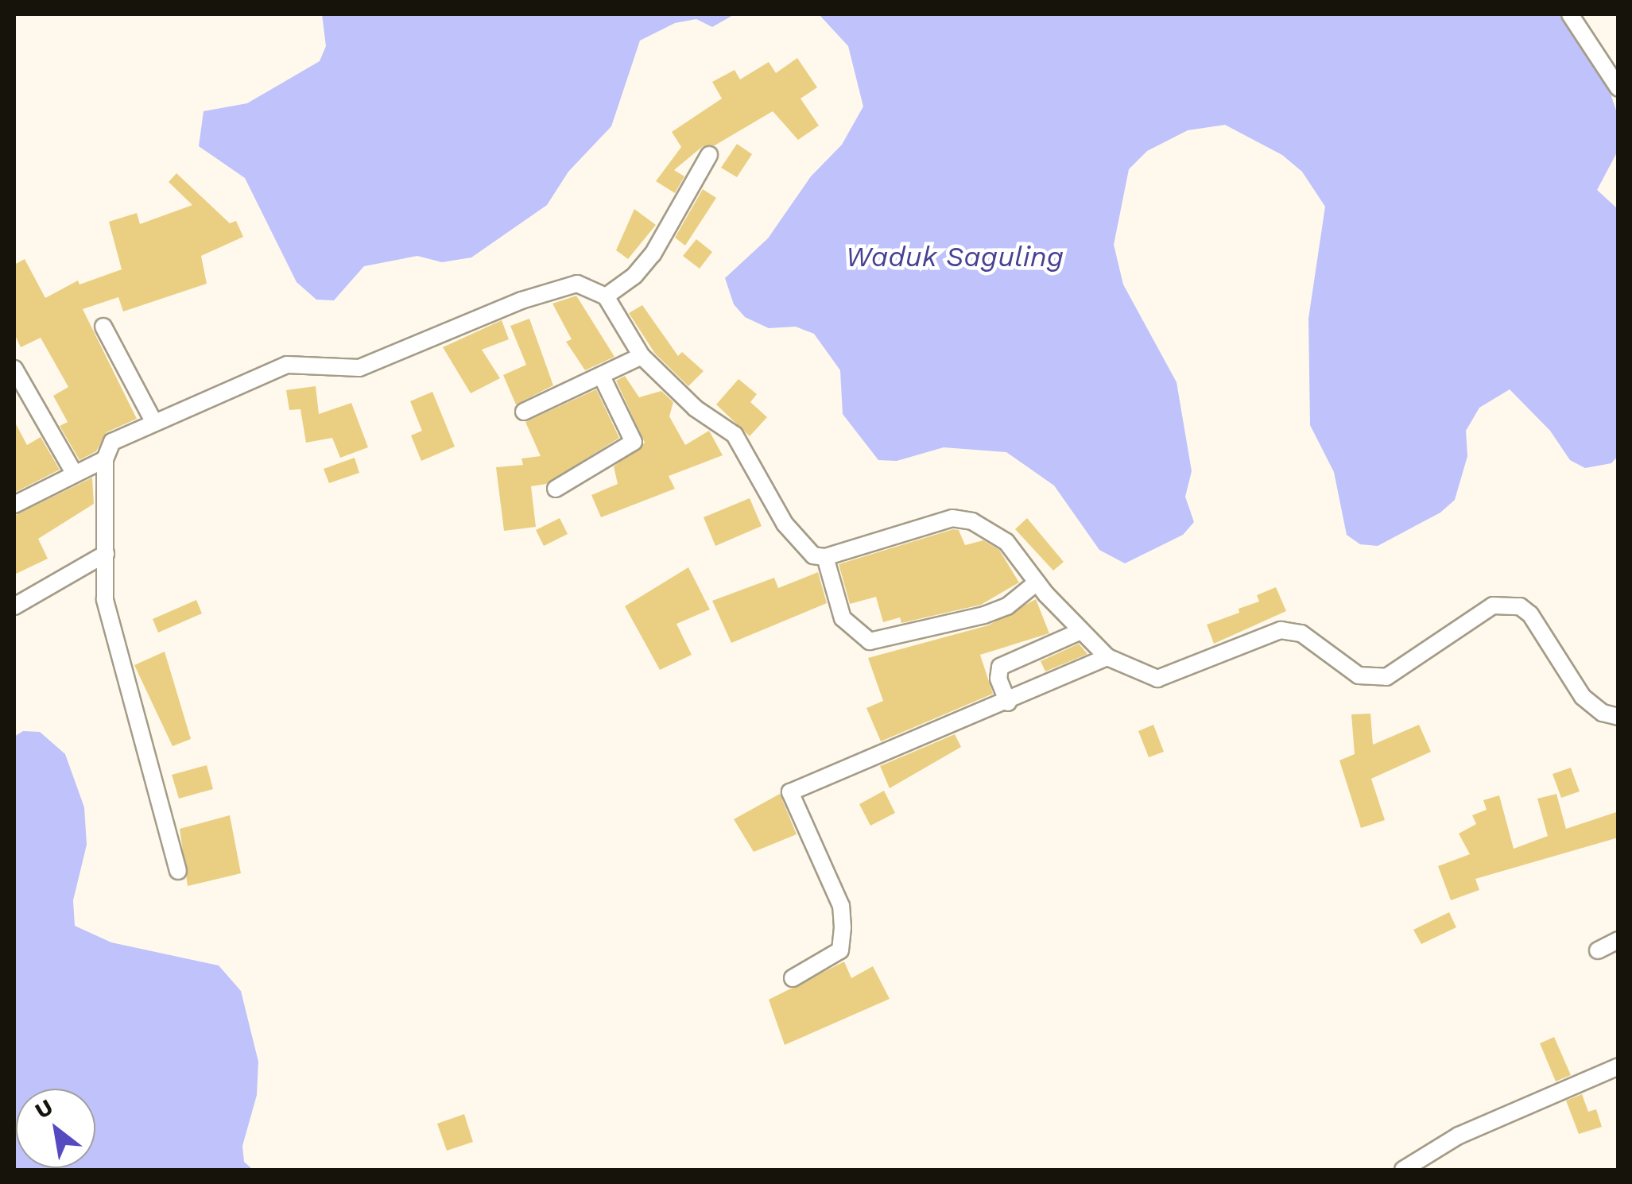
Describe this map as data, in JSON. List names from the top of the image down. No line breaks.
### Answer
{"water":["Waduk Saguling"],"north":"top left"}
